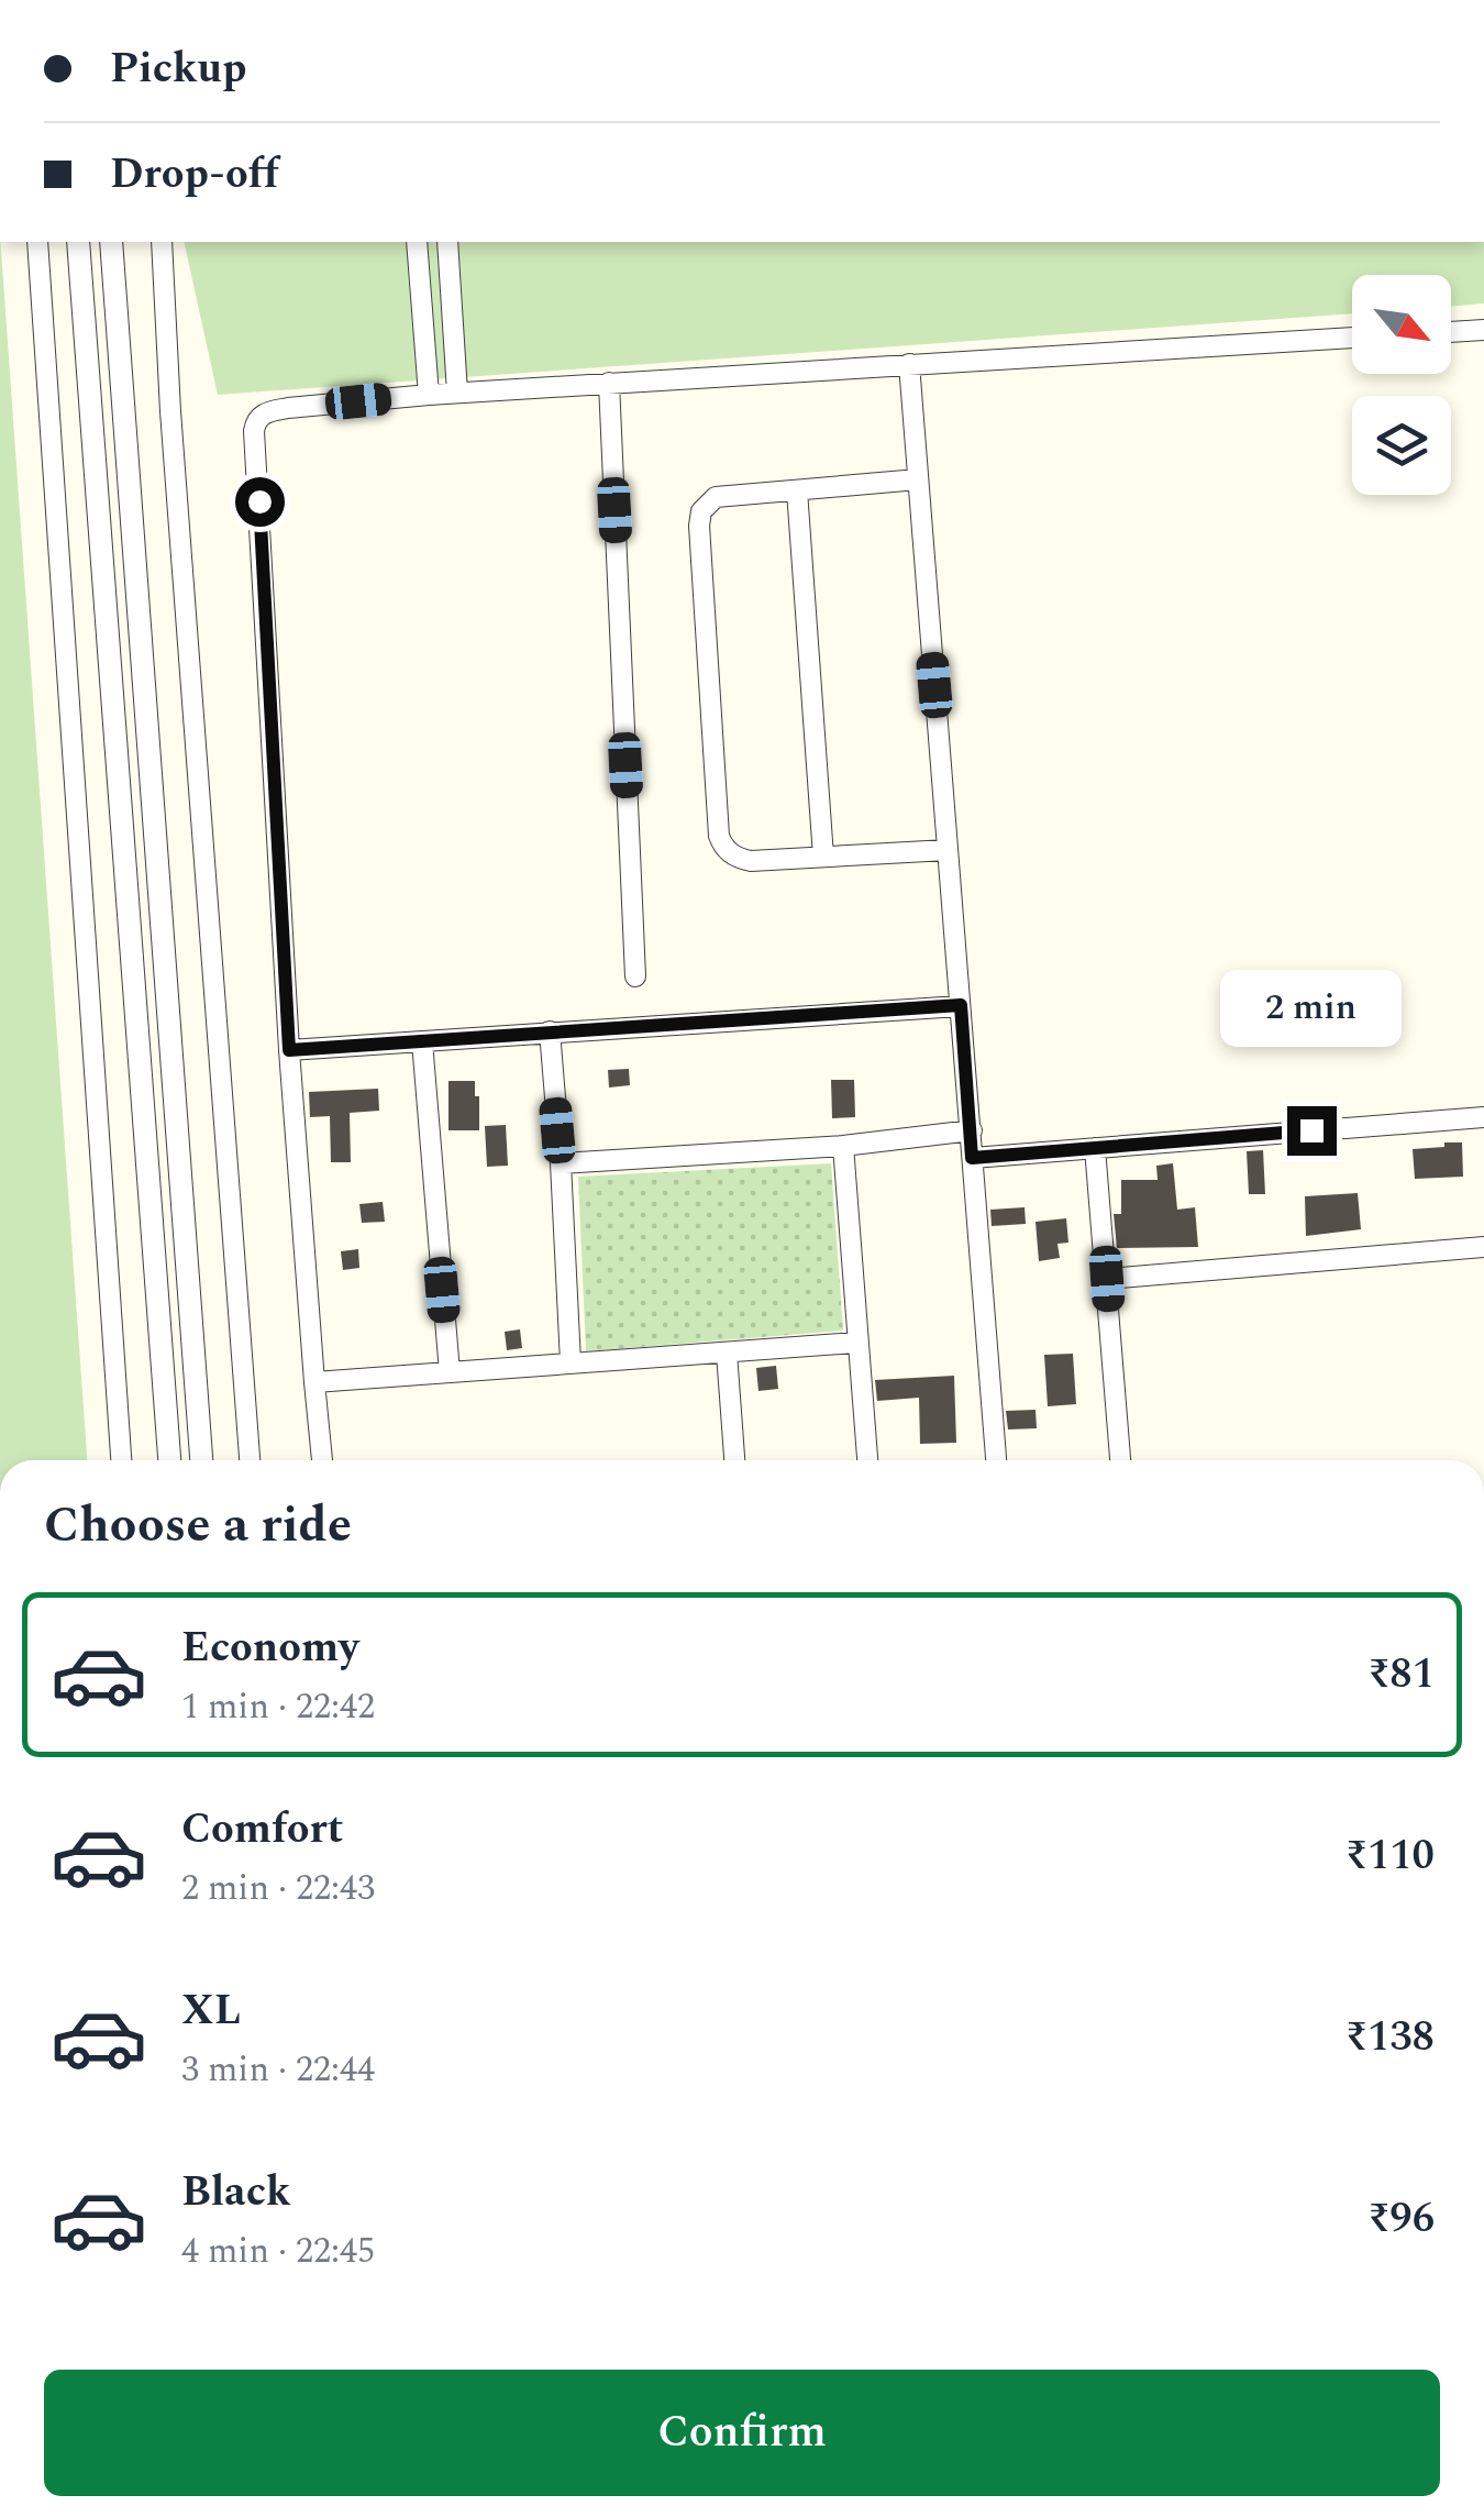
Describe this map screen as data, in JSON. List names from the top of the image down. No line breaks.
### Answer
{"north":"bottom right","page":{"banner":["Pickup","Drop-off"],"bubble":"2 min","heading":"Choose a ride","list":[{"name":"Economy","note":"1 min · 22:42","value":"₹81"},{"name":"Comfort","note":"2 min · 22:43","value":"₹110"},{"name":"XL","note":"3 min · 22:44","value":"₹138"},{"name":"Black","note":"4 min · 22:45","value":"₹96"}],"buttons":"Confirm"}}
